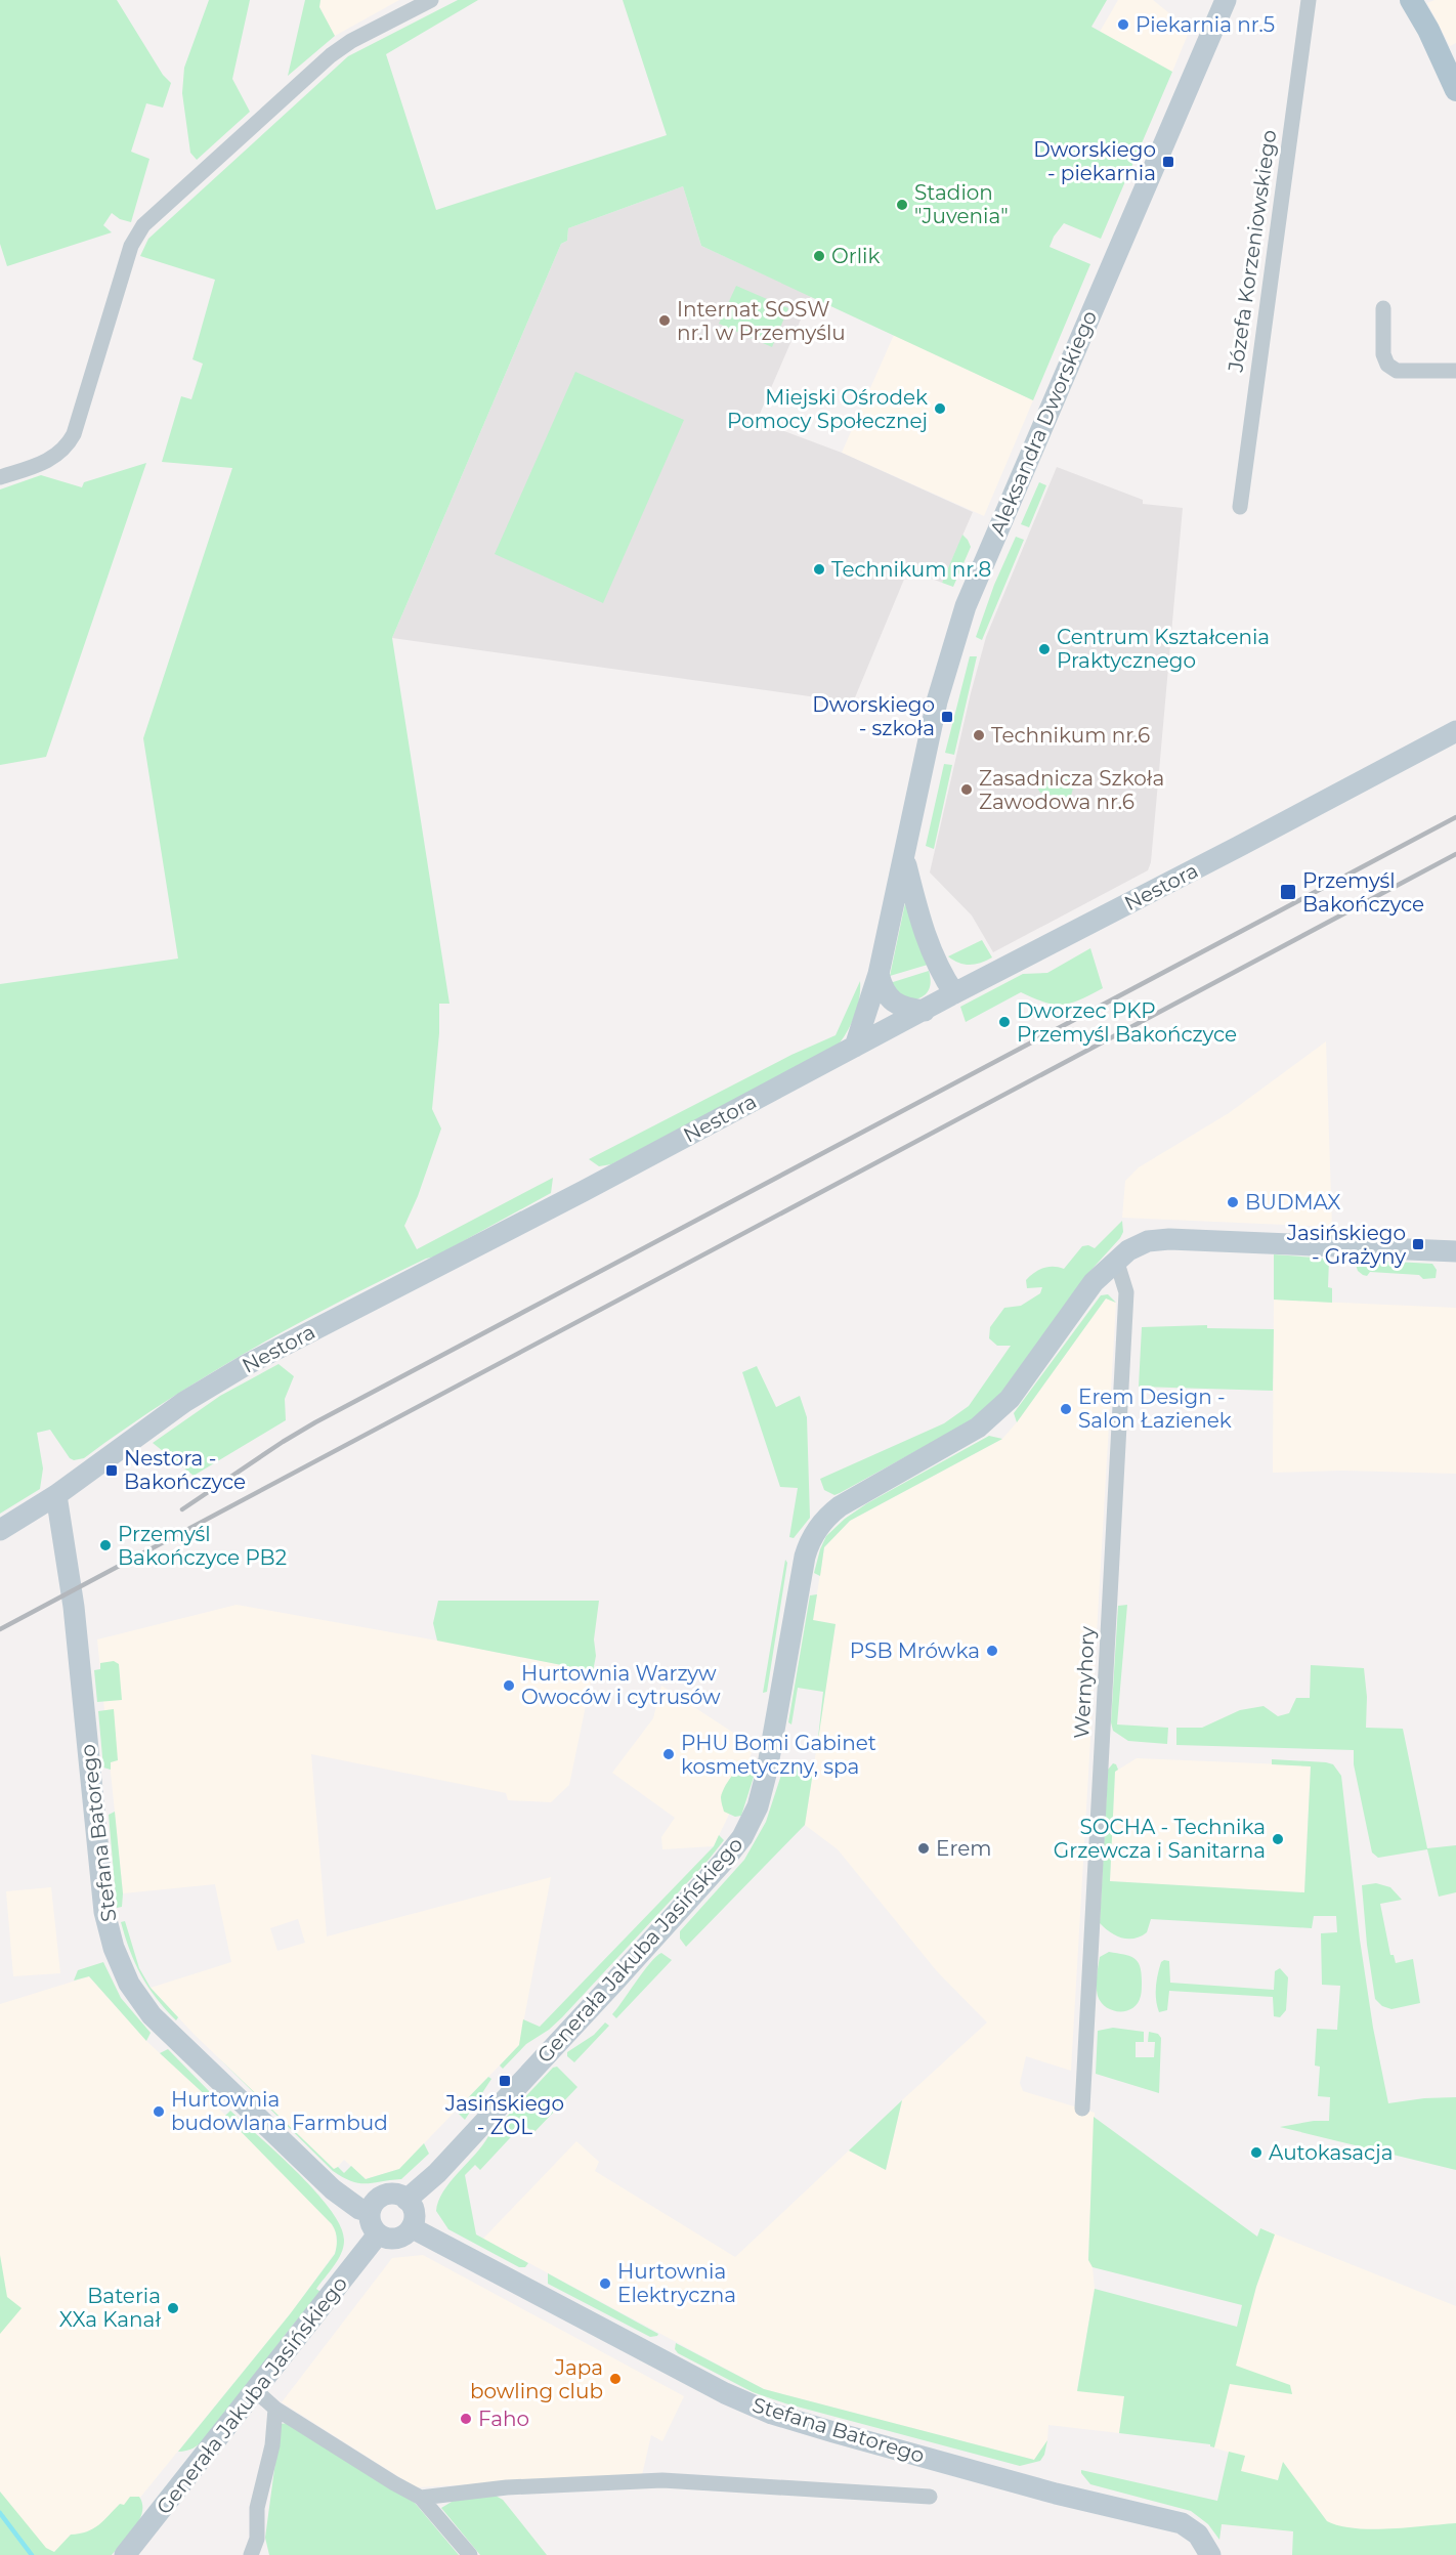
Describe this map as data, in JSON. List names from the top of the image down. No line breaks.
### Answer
{"streets":{"street":["Józefa Korzeniowskiego","Aleksandra Dworskiego","Nestora","Wernyhory","Stefana Batorego","Generała Jakuba Jasińskiego"]},"crossings":[["Aleksandra Dworskiego","Nestora"],["Nestora","Stefana Batorego"],["Wernyhory","Generała Jakuba Jasińskiego"],["Stefana Batorego","Generała Jakuba Jasińskiego"]],"places":{"other":["Piekarnia nr.5","Stadion \"Juvenia\"","Orlik","Internat SOSW nr.1 w Przemyślu","Miejski Ośrodek Pomocy Społecznej","Technikum nr.8","Centrum Kształcenia Praktycznego","Technikum nr.6","Zasadnicza Szkoła Zawodowa nr.6","Dworzec PKP Przemyśl Bakończyce","BUDMAX","Erem Design - Salon Łazienek","Przemyśl Bakończyce PB2","PSB Mrówka","Hurtownia Warzyw Owoców i cytrusów","PHU Bomi Gabinet kosmetyczny, spa","SOCHA - Technika Grzewcza i Sanitarna","Erem","Hurtownia budowlana Farmbud","Autokasacja","Hurtownia Elektryczna","Bateria XXa Kanał","Japa bowling club","Faho"],"transit":["Dworskiego - piekarnia","Dworskiego - szkoła","Przemyśl Bakończyce","Jasińskiego - Grażyny","Nestora - Bakończyce","Jasińskiego - ZOL"]}}
